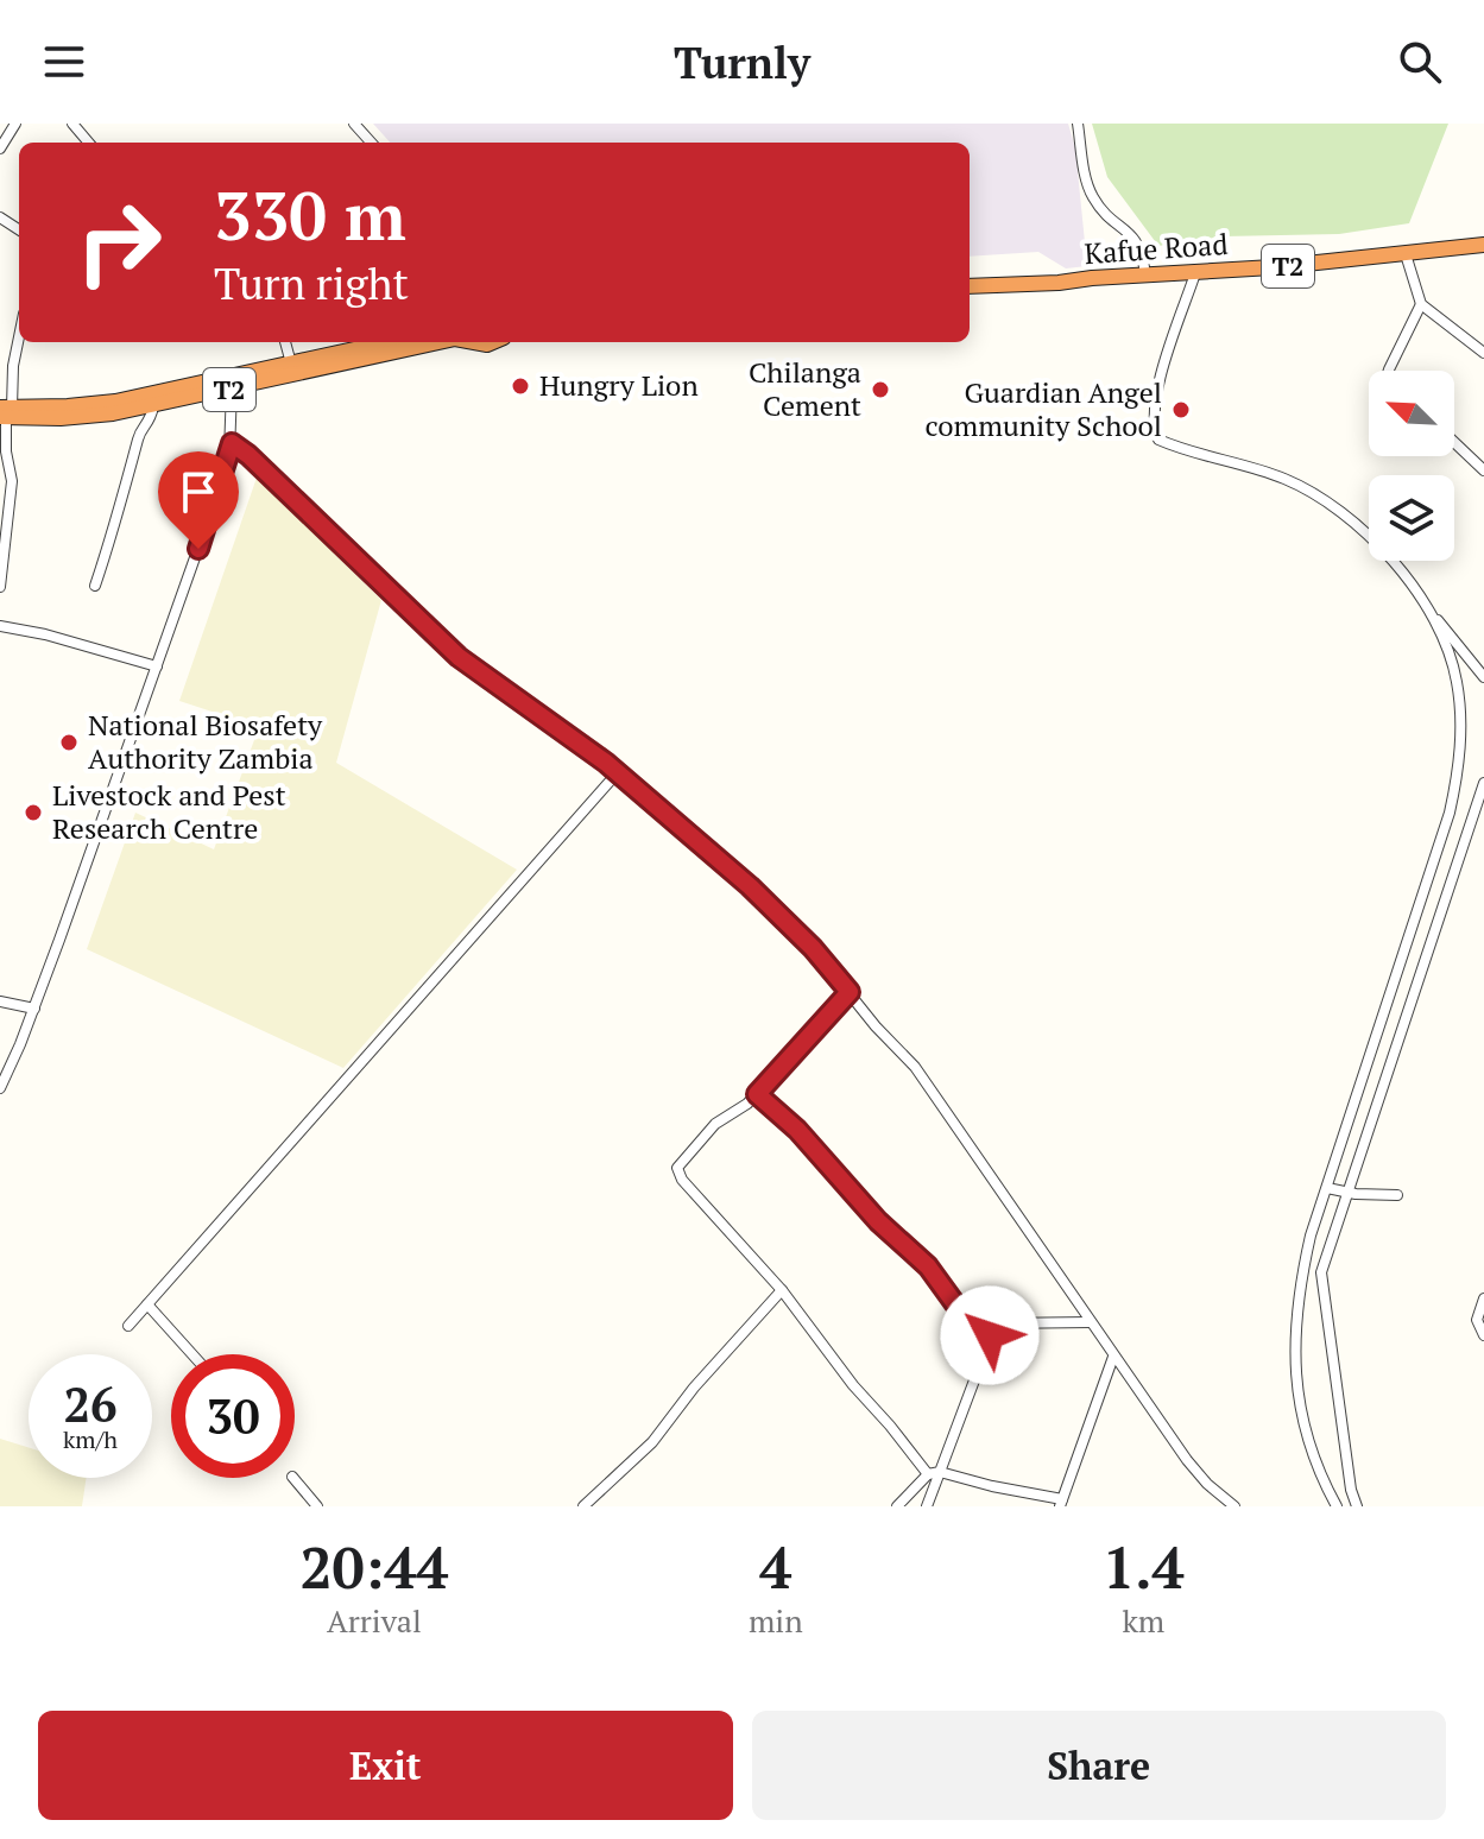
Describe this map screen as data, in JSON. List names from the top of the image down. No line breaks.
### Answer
{"streets":{"highway":["Kafue Road","T2"]},"places":["Hungry Lion","Chilanga Cement","Guardian Angel community School","National Biosafety Authority Zambia","Livestock and Pest Research Centre"],"north":"top left","page":{"header":"Turnly","turn":["330 m","Turn right"],"speed":"26 km/h","limit":"30","eta":["20:44","Arrival","4","min","1.4","km"],"buttons":["Exit","Share"]}}
